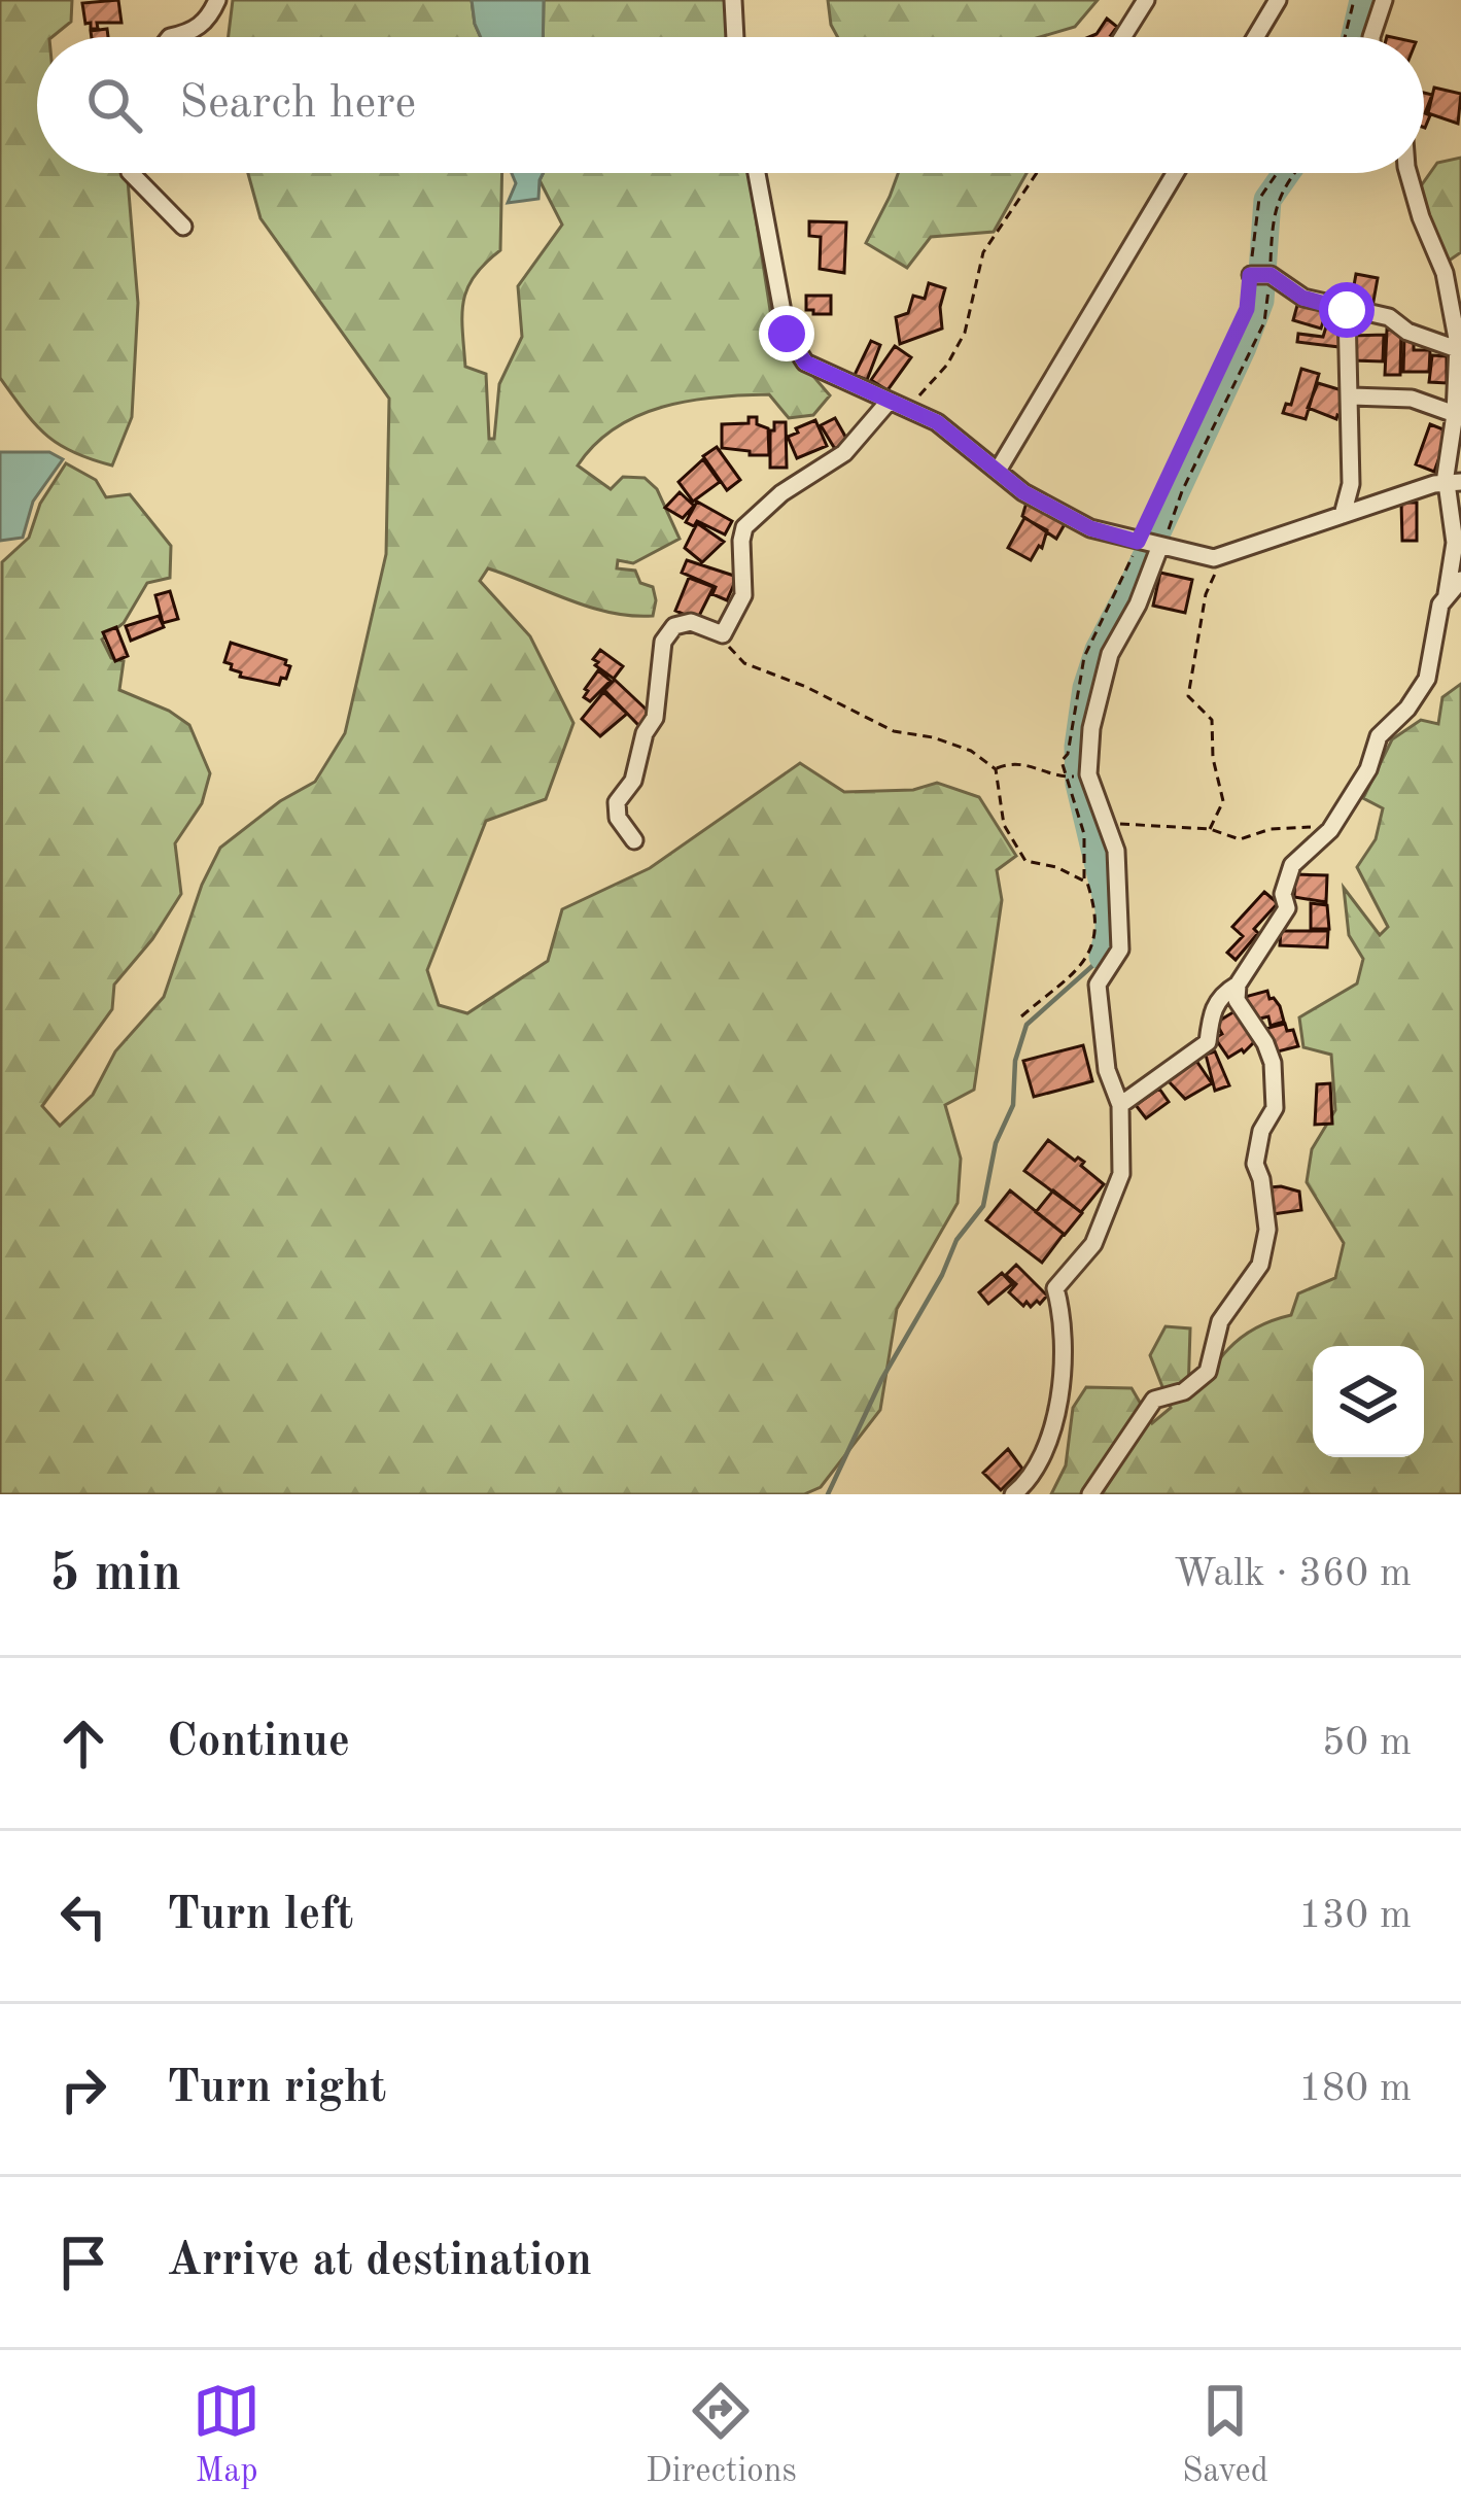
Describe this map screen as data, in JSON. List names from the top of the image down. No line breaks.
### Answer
{"page":{"search":"Search here","heading":["5 min","Walk · 360 m"],"list":[["Continue","50 m"],["Turn left","130 m"],["Turn right","180 m"],"Arrive at destination"],"nav":["Map","Directions","Saved"]}}
